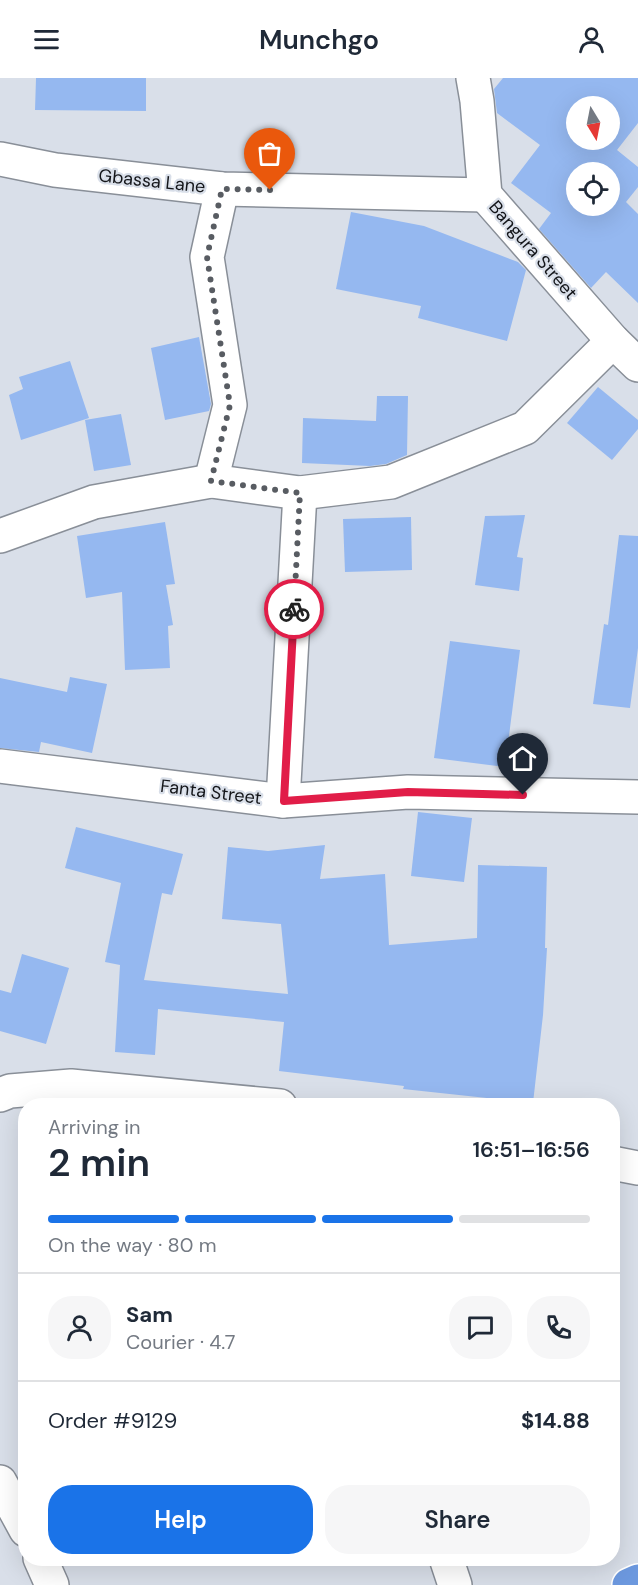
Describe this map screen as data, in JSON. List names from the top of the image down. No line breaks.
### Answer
{"streets":{"street":["Gbassa Lane","Bangura Street","Fanta Street"]},"crossings":[["Gbassa Lane","Bangura Street"]],"north":"bottom","page":{"header":"Munchgo","heading":["2 min","Arriving in","16:51–16:56"],"panel":["Sam","Courier · 4.7","Order #9129","$14.88"],"bar":"On the way · 80 m","buttons":["Help","Share"]}}
